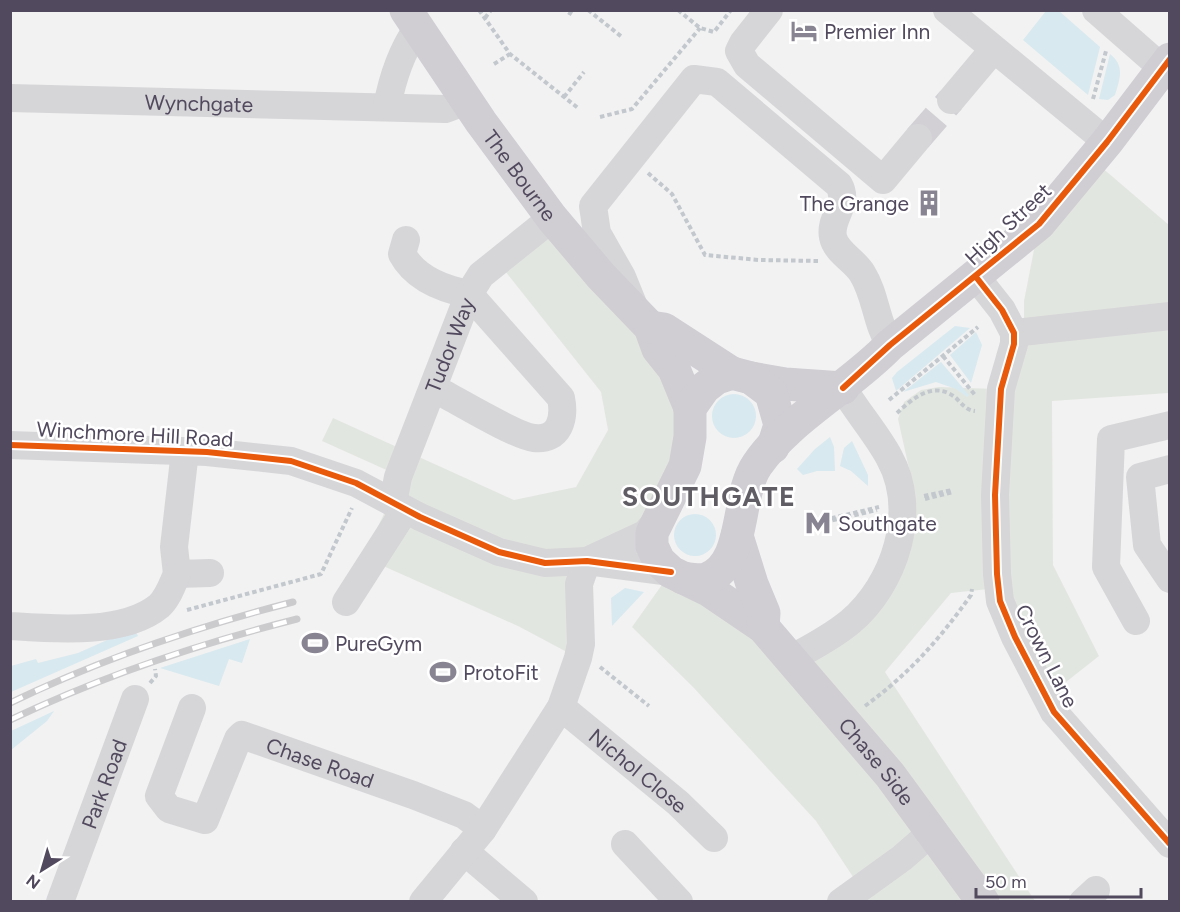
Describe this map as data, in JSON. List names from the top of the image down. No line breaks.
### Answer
{"streets":{"main road":["The Bourne","High Street","Chase Side"],"street":["Wynchgate","Tudor Way","Winchmore Hill Road","Crown Lane","Chase Road","Nichol Close","Park Road"]},"crossings":[["Wynchgate","The Bourne"],["The Bourne","Tudor Way"],["High Street","Chase Side"],["Tudor Way","Winchmore Hill Road"]],"districts":["SOUTHGATE"],"places":{"hotel":["Premier Inn"],"building":["The Grange"],"metro station":["Southgate"],"sports":["PureGym","ProtoFit"]},"scale_bar":"50 m","north":"bottom left"}
